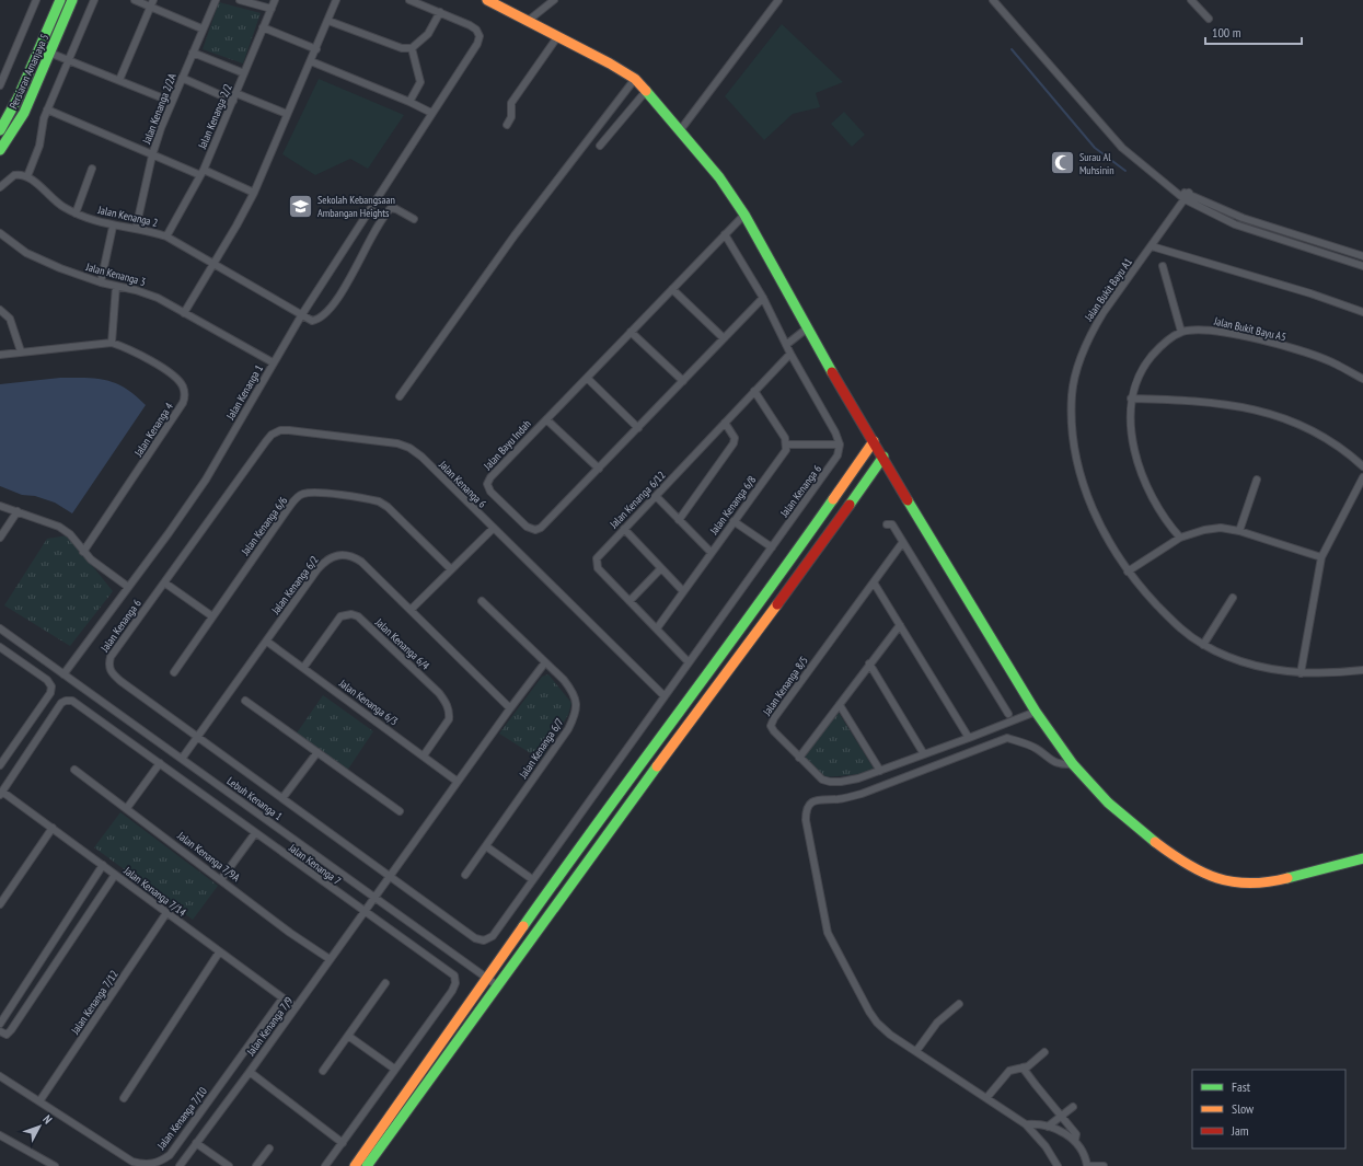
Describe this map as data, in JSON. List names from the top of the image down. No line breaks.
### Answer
{"streets":{"street":["Persiaran Amanjaya 5","Jalan Kenanga 2/2A","Jalan Kenanga 2/2","Jalan Kenanga 2","Jalan Kenanga 3","Jalan Bukit Bayu A1","Jalan Bukit Bayu A5","Jalan Kenanga 1","Jalan Kenanga 4","Jalan Bayu Indah","Jalan Kenanga 6","Jalan Kenanga 6/12","Jalan Kenanga 6/8","Jalan Kenanga 6/6","Jalan Kenanga 6/2","Jalan Kenanga 6/4","Jalan Kenanga 8/5","Jalan Kenanga 6/3","Jalan Kenanga 6/7","Lebuh Kenanga 1","Jalan Kenanga 7/9A","Jalan Kenanga 7","Jalan Kenanga 7/14","Jalan Kenanga 7/12","Jalan Kenanga 7/9","Jalan Kenanga 7/10"]},"crossings":[["Jalan Kenanga 2/2A","Jalan Kenanga 2"],["Jalan Kenanga 2/2","Jalan Kenanga 2"],["Jalan Kenanga 2","Jalan Kenanga 1"],["Jalan Kenanga 3","Jalan Kenanga 1"],["Jalan Kenanga 1","Lebuh Kenanga 1"],["Jalan Kenanga 6","Jalan Kenanga 6/12"],["Jalan Kenanga 6","Jalan Kenanga 6/2"],["Jalan Kenanga 6/12","Jalan Kenanga 6/8"],["Jalan Kenanga 6/2","Jalan Kenanga 6/3"],["Jalan Kenanga 6/2","Lebuh Kenanga 1"],["Jalan Kenanga 6/4","Jalan Kenanga 6/3"],["Lebuh Kenanga 1","Jalan Kenanga 7/9"],["Jalan Kenanga 7/9A","Jalan Kenanga 7/9"],["Jalan Kenanga 7","Jalan Kenanga 7/14"],["Jalan Kenanga 7","Jalan Kenanga 7/9"],["Jalan Kenanga 7/14","Jalan Kenanga 7/12"],["Jalan Kenanga 7/14","Jalan Kenanga 7/9"],["Jalan Kenanga 7/14","Jalan Kenanga 7/10"],["Jalan Kenanga 7/12","Jalan Kenanga 7/10"]],"places":{"mosque":["Surau Al Muhsinin"],"school or university":["Sekolah Kebangsaan Ambangan Heights"]},"legend":["Fast","Slow","Jam"],"scale_bar":"100 m","north":"top right"}
